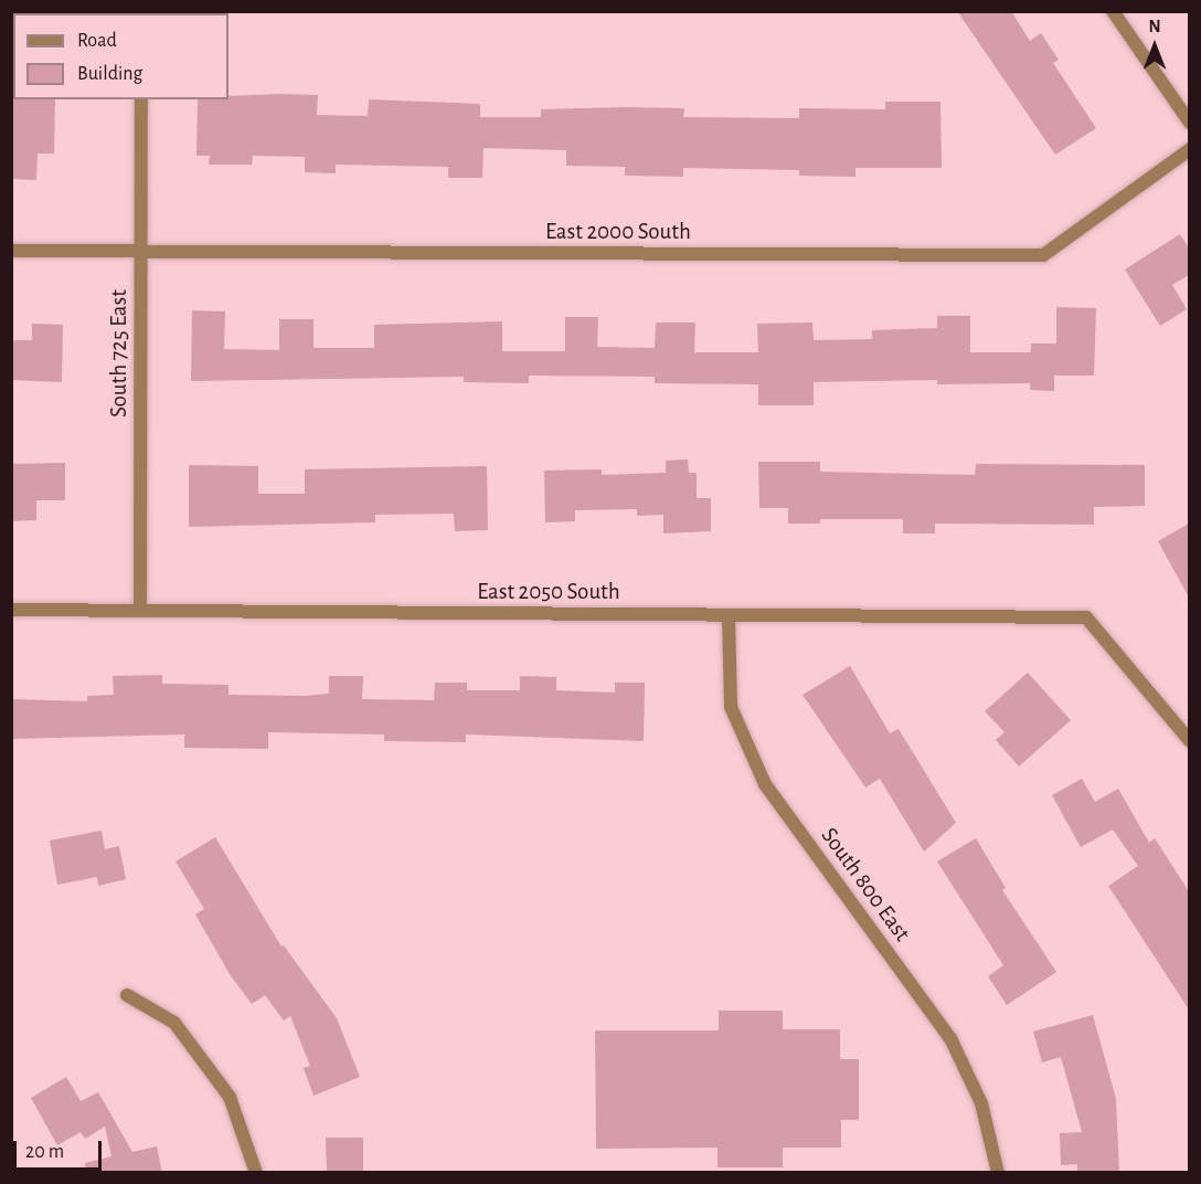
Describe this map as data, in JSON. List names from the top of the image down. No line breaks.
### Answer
{"streets":{"street":["East 2000 South","South 725 East","East 2050 South","South 800 East"]},"crossings":[["East 2000 South","South 725 East"],["South 725 East","East 2050 South"],["East 2050 South","South 800 East"]],"legend":["Road","Building"],"scale_bar":"20 m","north":"top"}
